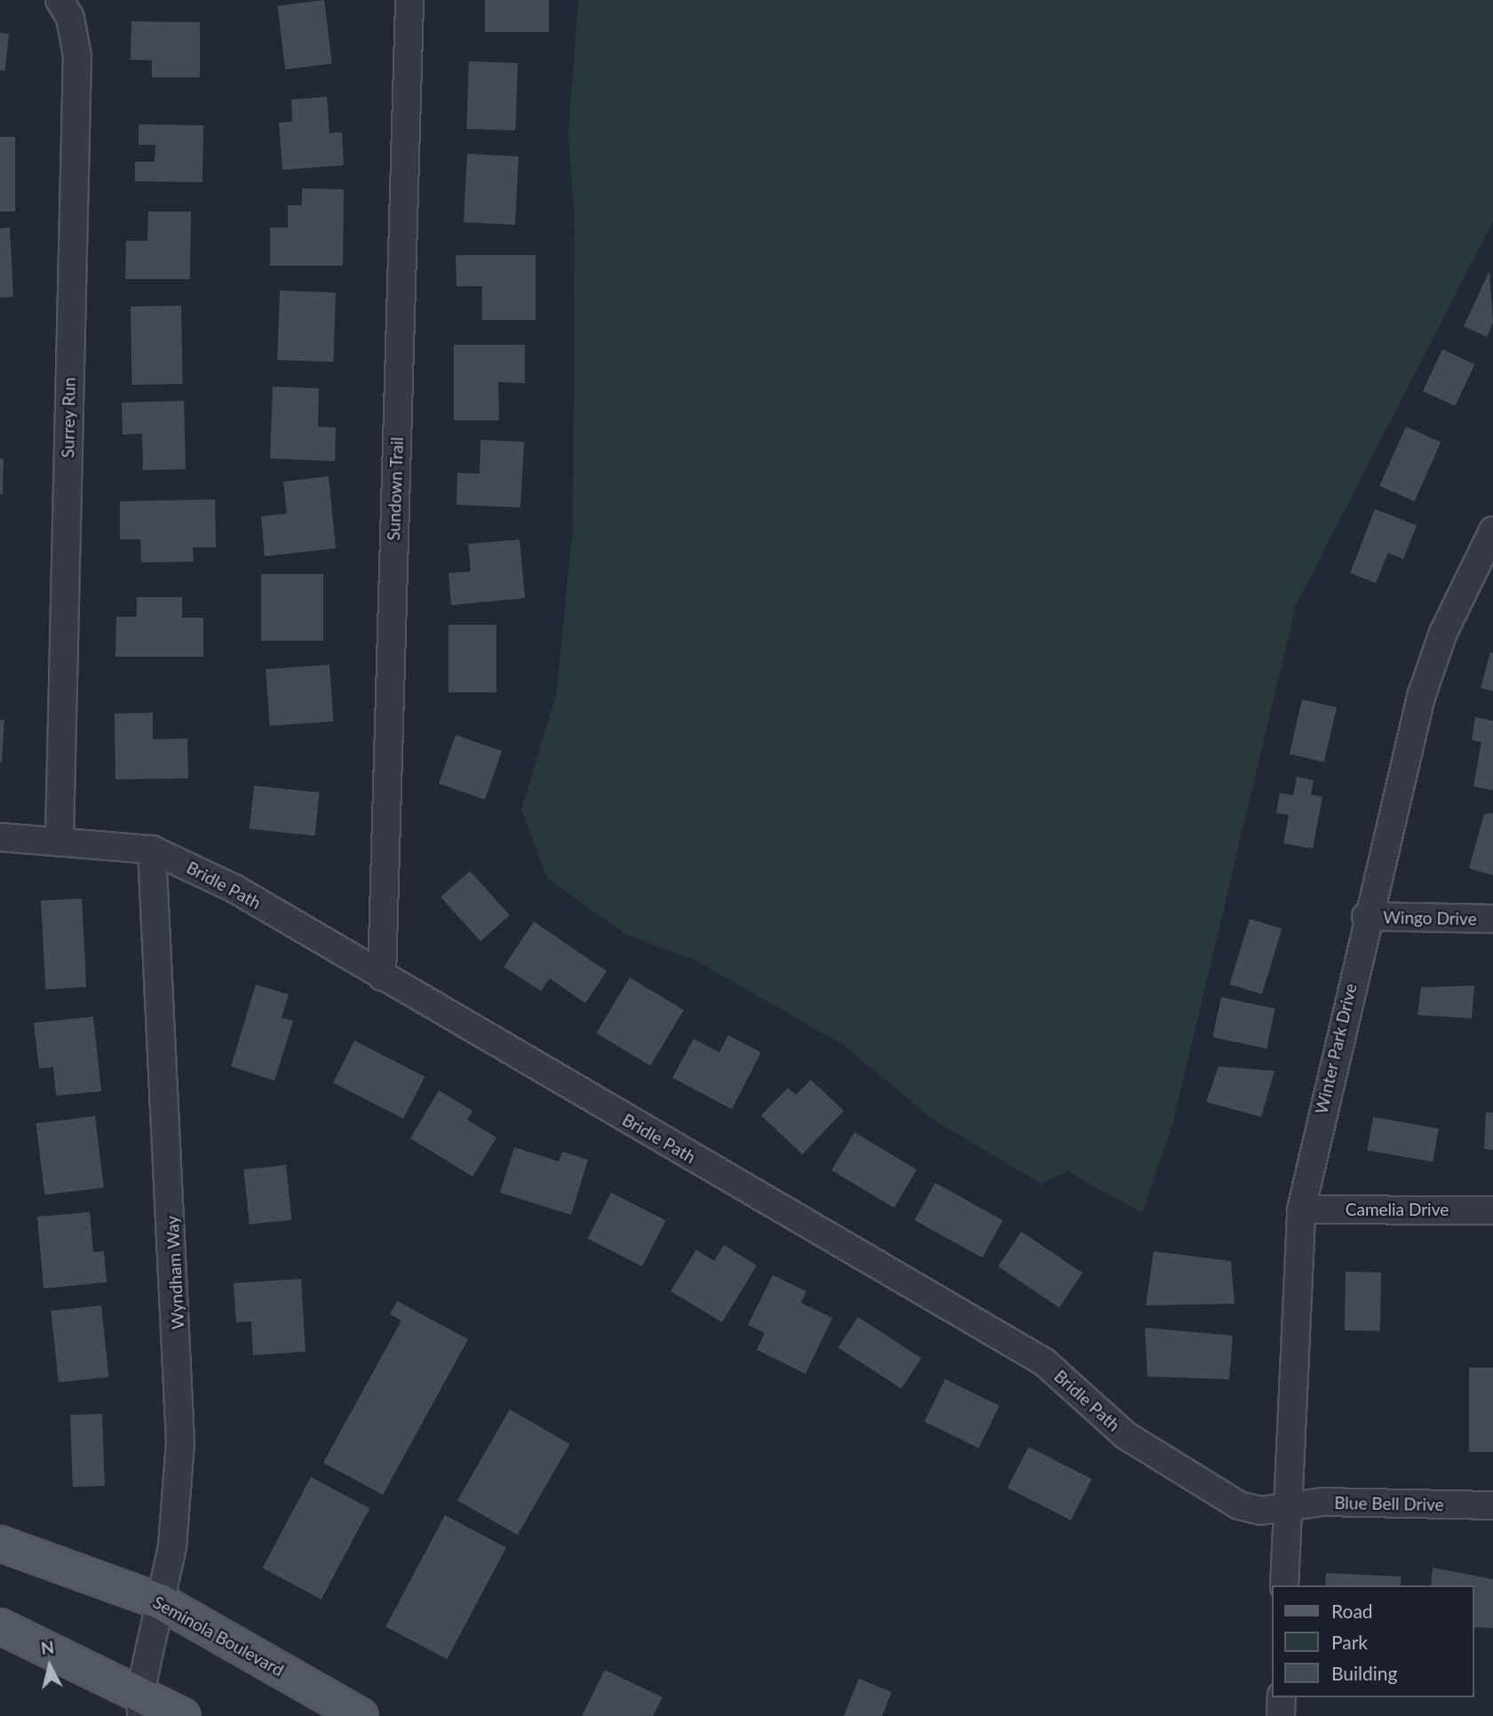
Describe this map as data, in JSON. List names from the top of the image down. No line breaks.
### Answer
{"streets":{"main road":["Seminola Boulevard"],"street":["Surrey Run","Sundown Trail","Bridle Path","Wingo Drive","Winter Park Drive","Camelia Drive","Wyndham Way","Blue Bell Drive"]},"crossings":[["Surrey Run","Bridle Path"],["Sundown Trail","Bridle Path"],["Bridle Path","Winter Park Drive"],["Bridle Path","Wyndham Way"],["Bridle Path","Blue Bell Drive"],["Wingo Drive","Winter Park Drive"],["Winter Park Drive","Camelia Drive"],["Winter Park Drive","Blue Bell Drive"],["Wyndham Way","Seminola Boulevard"]],"legend":["Road","Park","Building"],"north":"top"}
